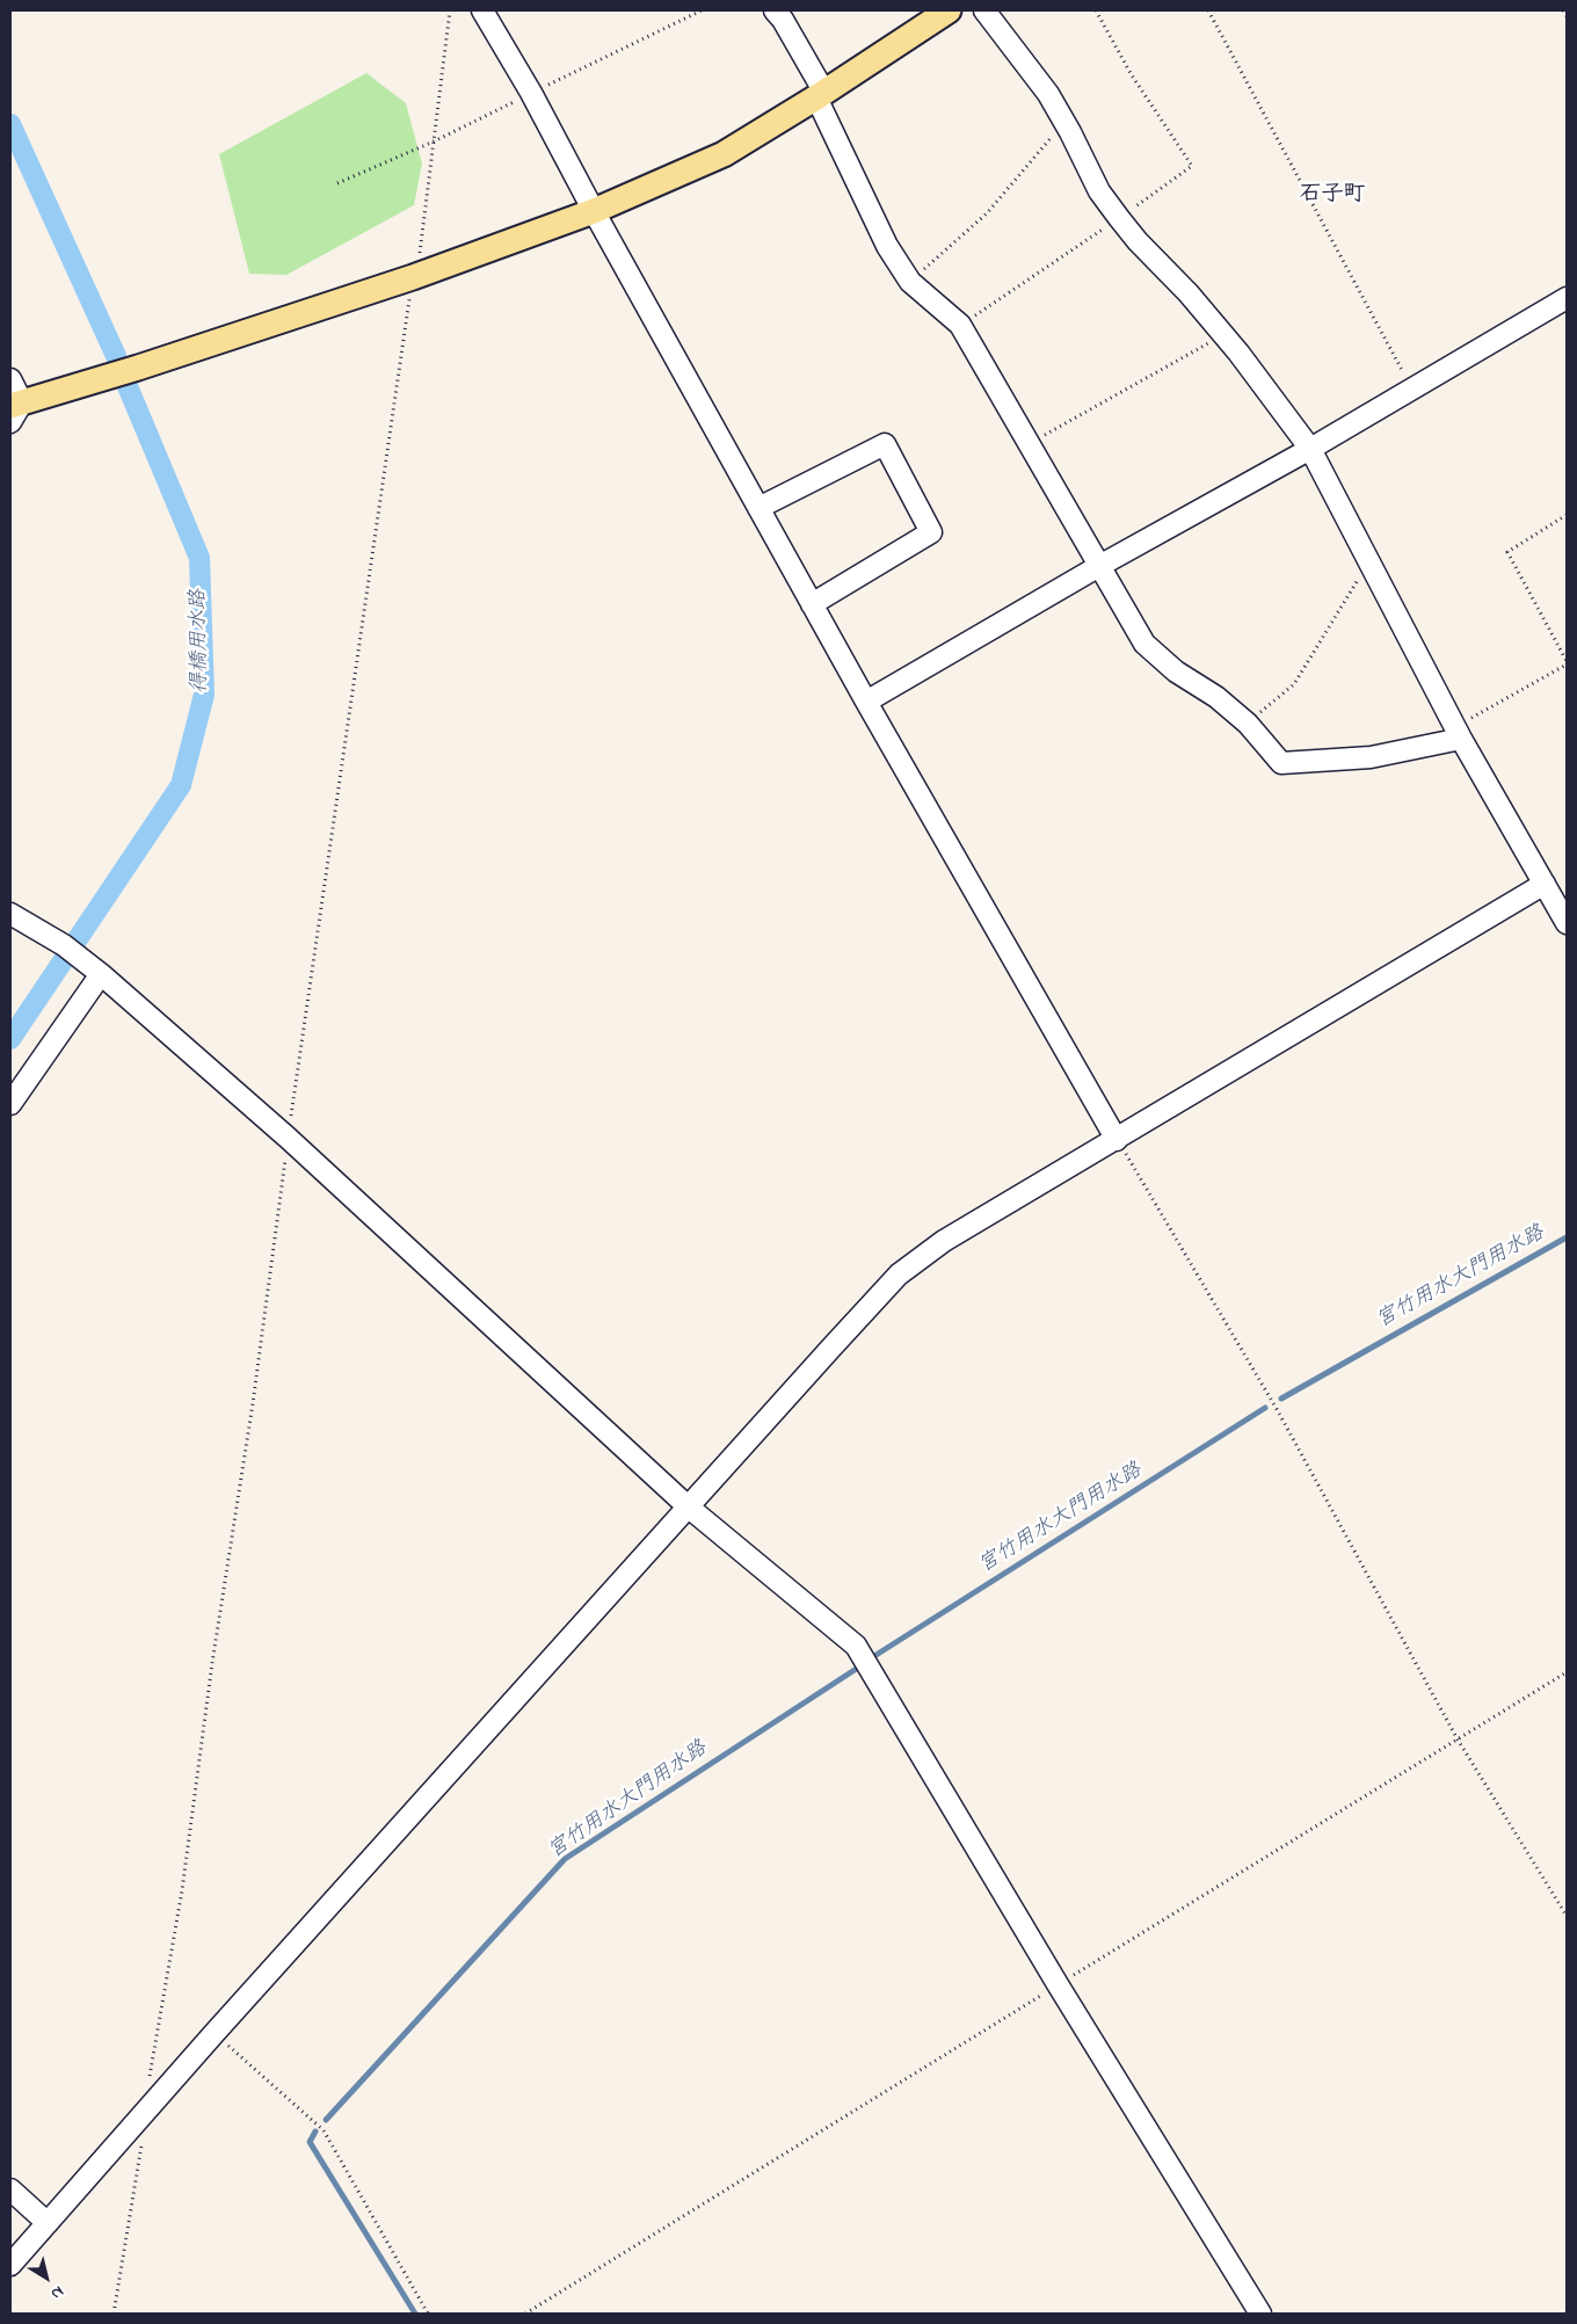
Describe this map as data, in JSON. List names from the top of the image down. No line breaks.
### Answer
{"districts":["石子町"],"water":["得橋用水路","宮竹用水大門用水路"],"north":"bottom right"}
